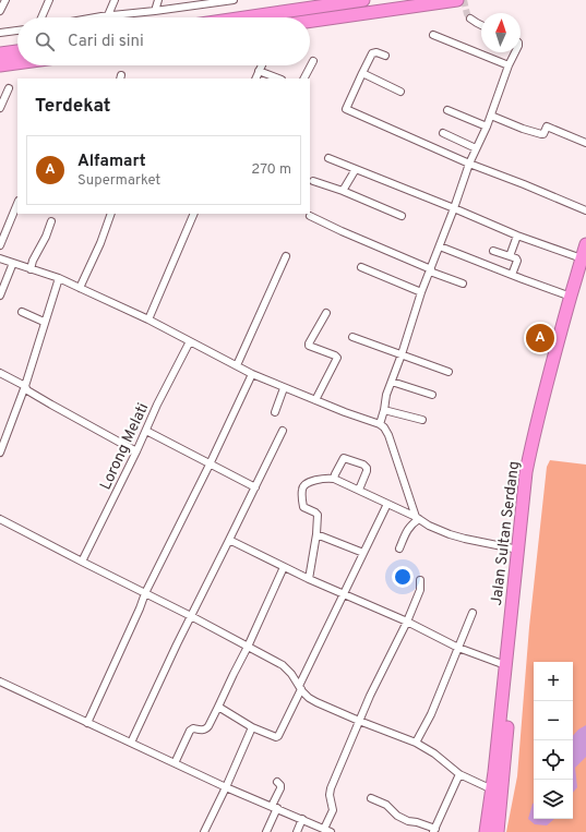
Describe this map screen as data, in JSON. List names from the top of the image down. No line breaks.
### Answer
{"streets":{"highway":["Jalan Sultan Serdang"],"street":["Lorong Melati"]},"north":"top","page":{"search":"Cari di sini","heading":"Terdekat","list":[{"mark":"A","name":"Alfamart","note":"Supermarket","value":"270 m"}],"pins":"A","map_buttons":["+","−"]}}
